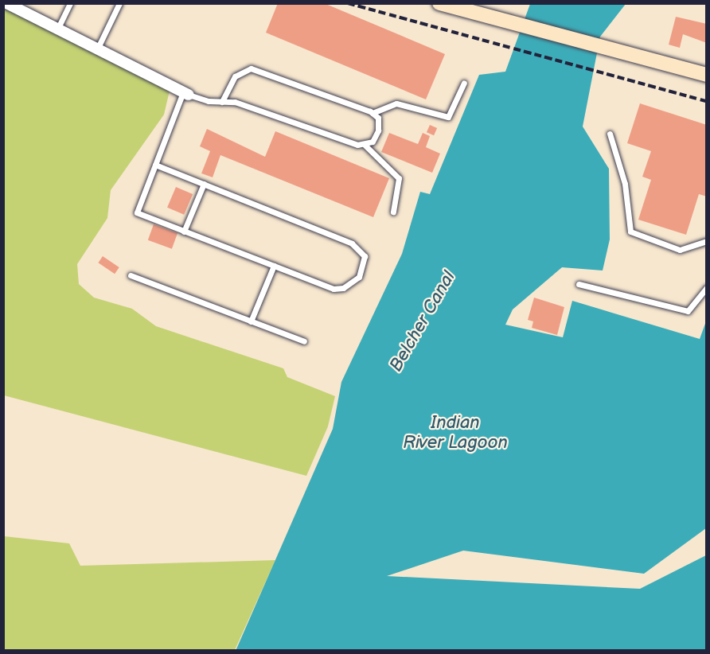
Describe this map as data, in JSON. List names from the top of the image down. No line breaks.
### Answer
{"water":["Belcher Canal","Indian River Lagoon"]}
